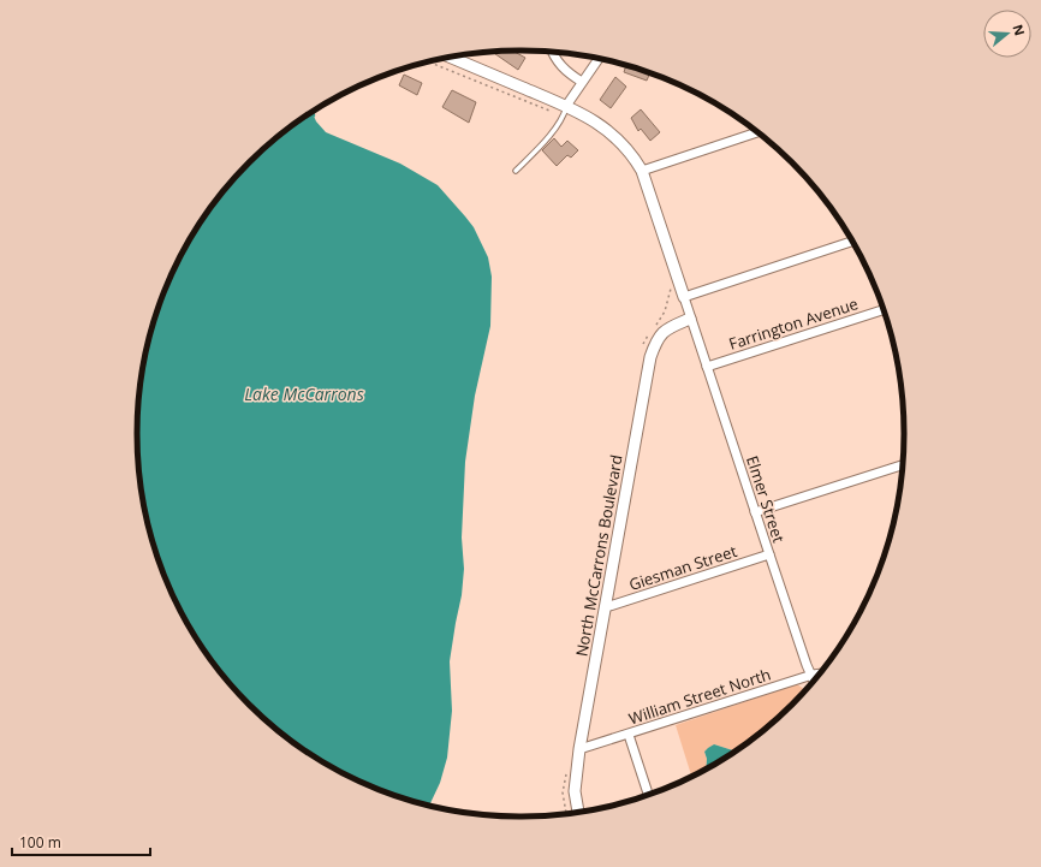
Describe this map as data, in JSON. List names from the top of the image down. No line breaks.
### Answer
{"streets":{"street":["Farrington Avenue","Elmer Street","North McCarrons Boulevard","Giesman Street","William Street North"]},"crossings":[["Farrington Avenue","Elmer Street"],["Elmer Street","North McCarrons Boulevard"],["Elmer Street","Giesman Street"],["Elmer Street","William Street North"],["North McCarrons Boulevard","Giesman Street"],["North McCarrons Boulevard","William Street North"]],"water":["Lake McCarrons"],"scale_bar":"100 m","north":"right"}
